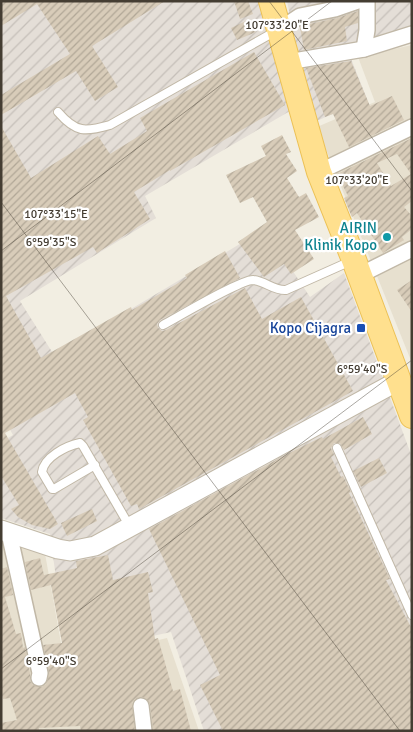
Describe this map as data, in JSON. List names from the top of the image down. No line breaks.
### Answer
{"places":{"other":["AIRIN Klinik Kopo"],"transit":["Kopo Cijagra"]},"coordinates":["107°33'20\"E","107°33'15\"E","6°59'35\"S","6°59'40\"S"]}
